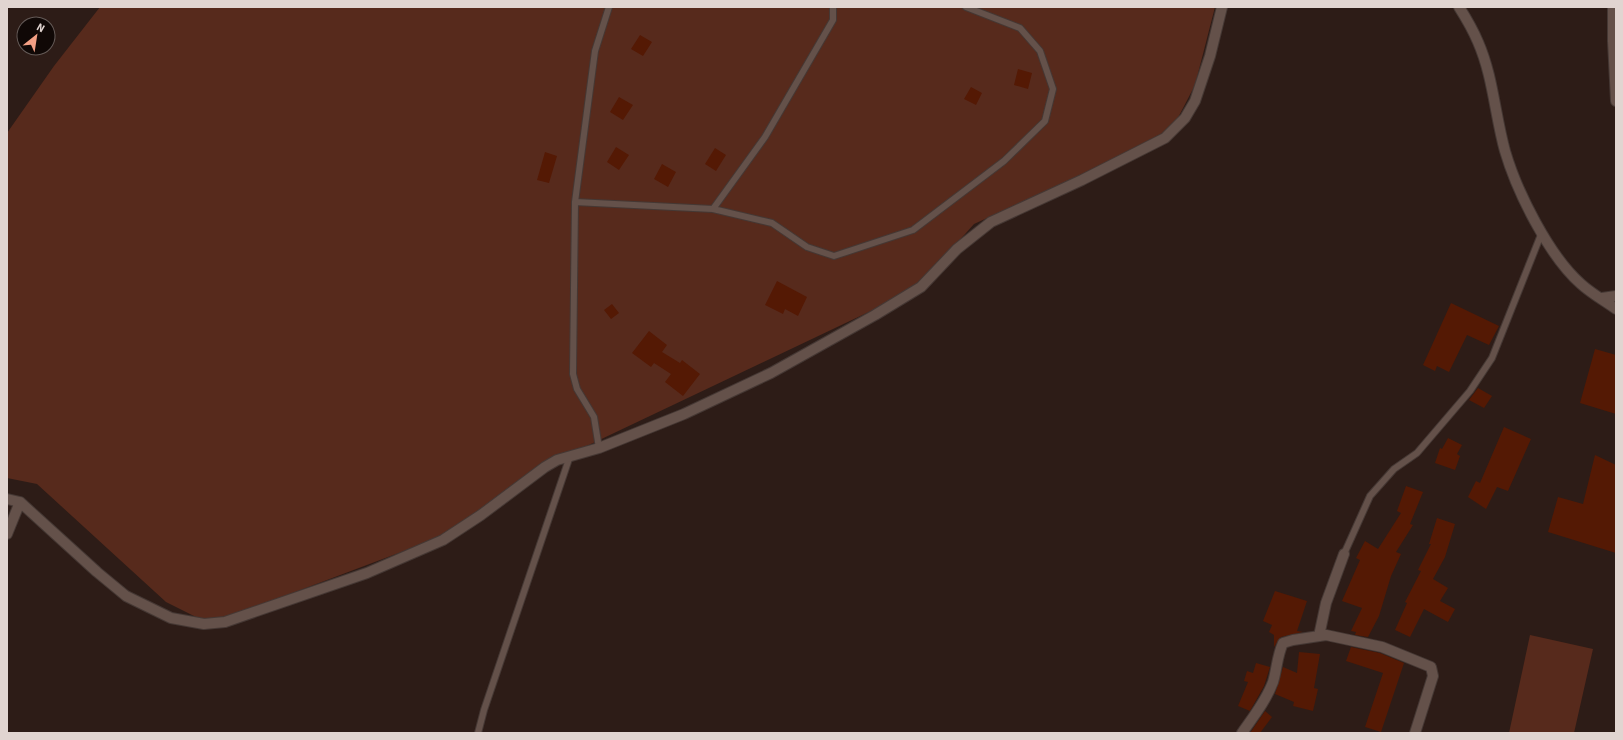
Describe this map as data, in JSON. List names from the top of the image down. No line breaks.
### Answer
{"north":"top right"}
